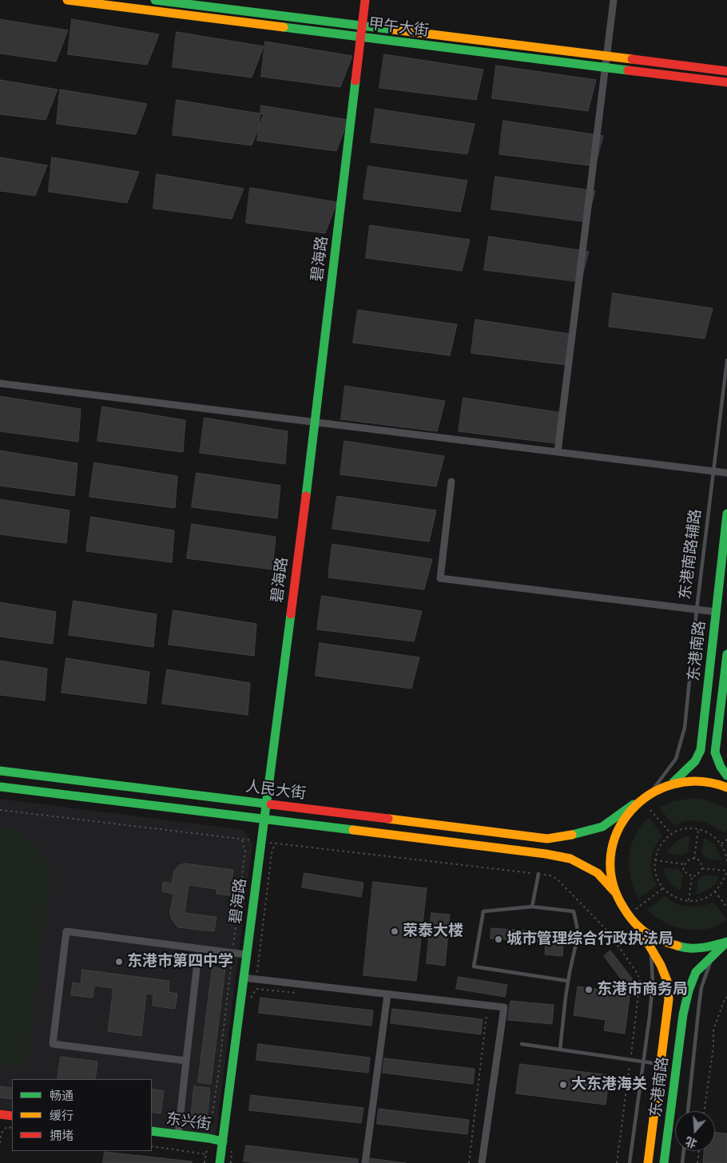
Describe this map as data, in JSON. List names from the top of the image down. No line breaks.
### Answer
{"streets":{"street":["甲午大街","碧海路","东港南路","人民大街","东兴街"],"lane":["东港南路辅路"]},"crossings":[["甲午大街","碧海路"],["碧海路","人民大街"],["碧海路","东兴街"]],"places":["荣泰大楼","城市管理综合行政执法局","东港市第四中学","东港市商务局","大东港海关"],"legend":["畅通","缓行","拥堵"],"north":"bottom"}
